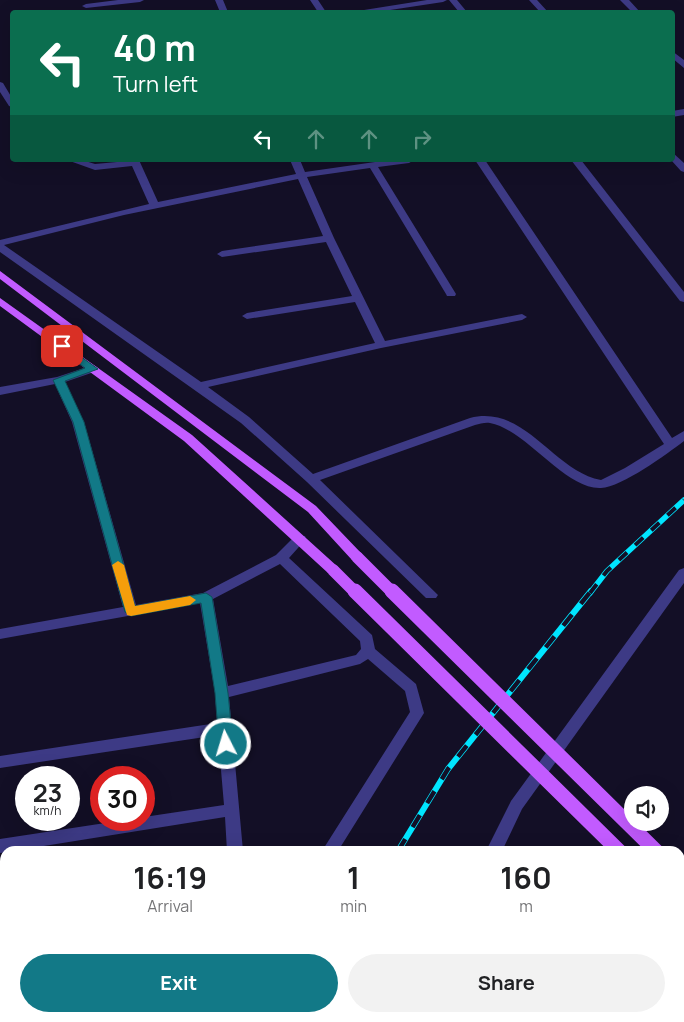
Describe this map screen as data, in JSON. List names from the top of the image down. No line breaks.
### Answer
{"page":{"turn":["40 m","Turn left"],"speed":"23 km/h","limit":"30","eta":["16:19","Arrival","1","min","160","m"],"buttons":["Exit","Share"]}}
